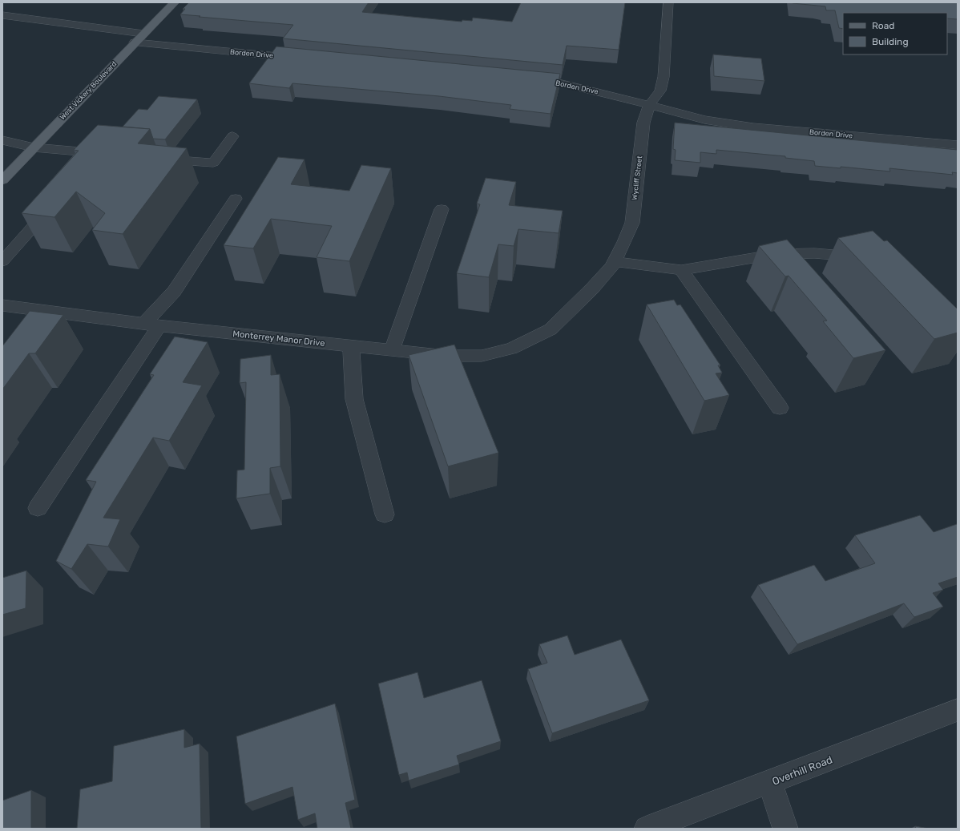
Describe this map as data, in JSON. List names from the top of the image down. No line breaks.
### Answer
{"streets":{"main road":["West Vickery Boulevard"],"street":["Borden Drive","Wycliff Street","Monterrey Manor Drive","Overhill Road"]},"crossings":[["Borden Drive","West Vickery Boulevard"],["Borden Drive","Wycliff Street"],["Wycliff Street","Monterrey Manor Drive"]],"legend":["Road","Building"]}
